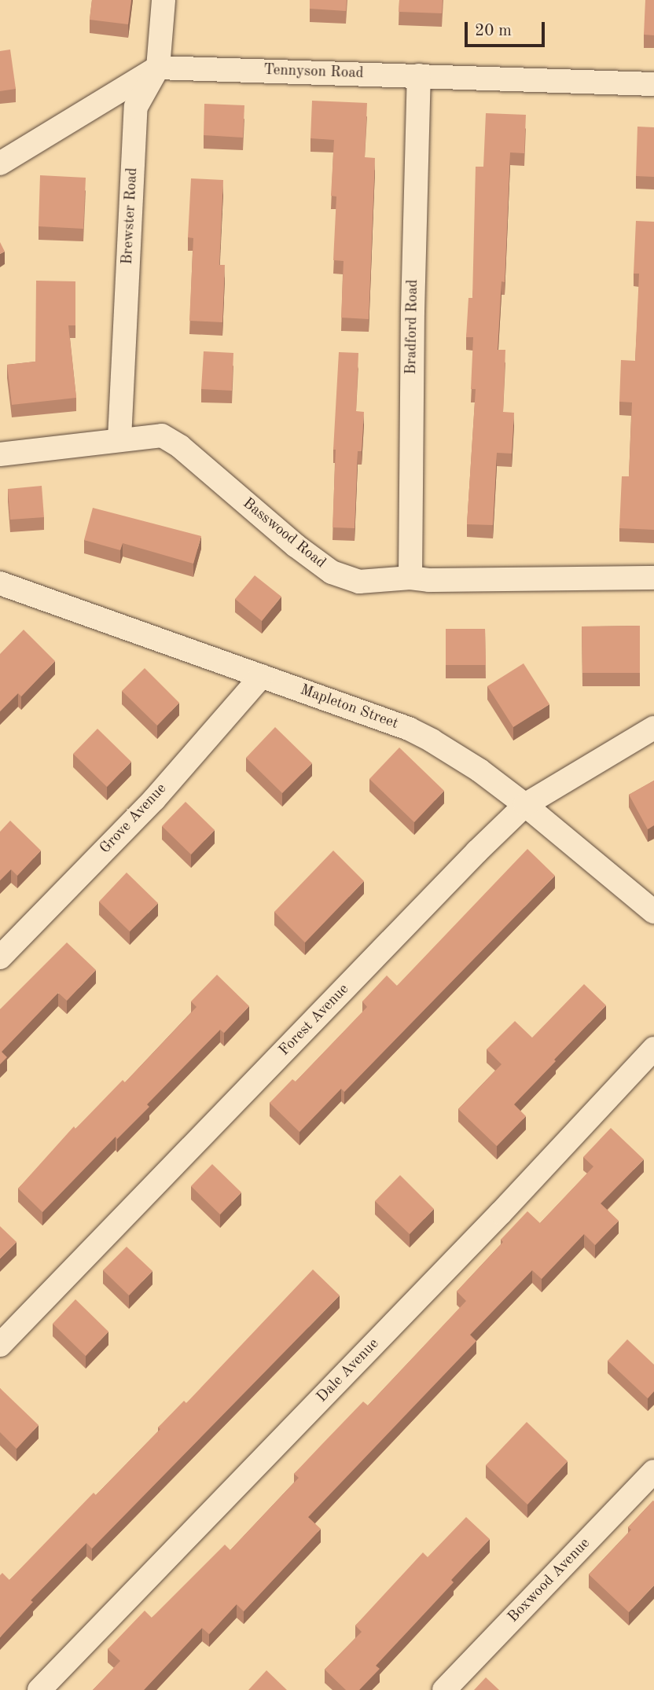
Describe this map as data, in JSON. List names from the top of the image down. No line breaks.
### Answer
{"streets":{"street":["Tennyson Road","Brewster Road","Bradford Road","Basswood Road","Mapleton Street","Grove Avenue","Forest Avenue","Dale Avenue","Boxwood Avenue"]},"crossings":[["Tennyson Road","Brewster Road"],["Tennyson Road","Bradford Road"],["Brewster Road","Basswood Road"],["Bradford Road","Basswood Road"],["Mapleton Street","Grove Avenue"],["Mapleton Street","Forest Avenue"]],"scale_bar":"20 m"}
